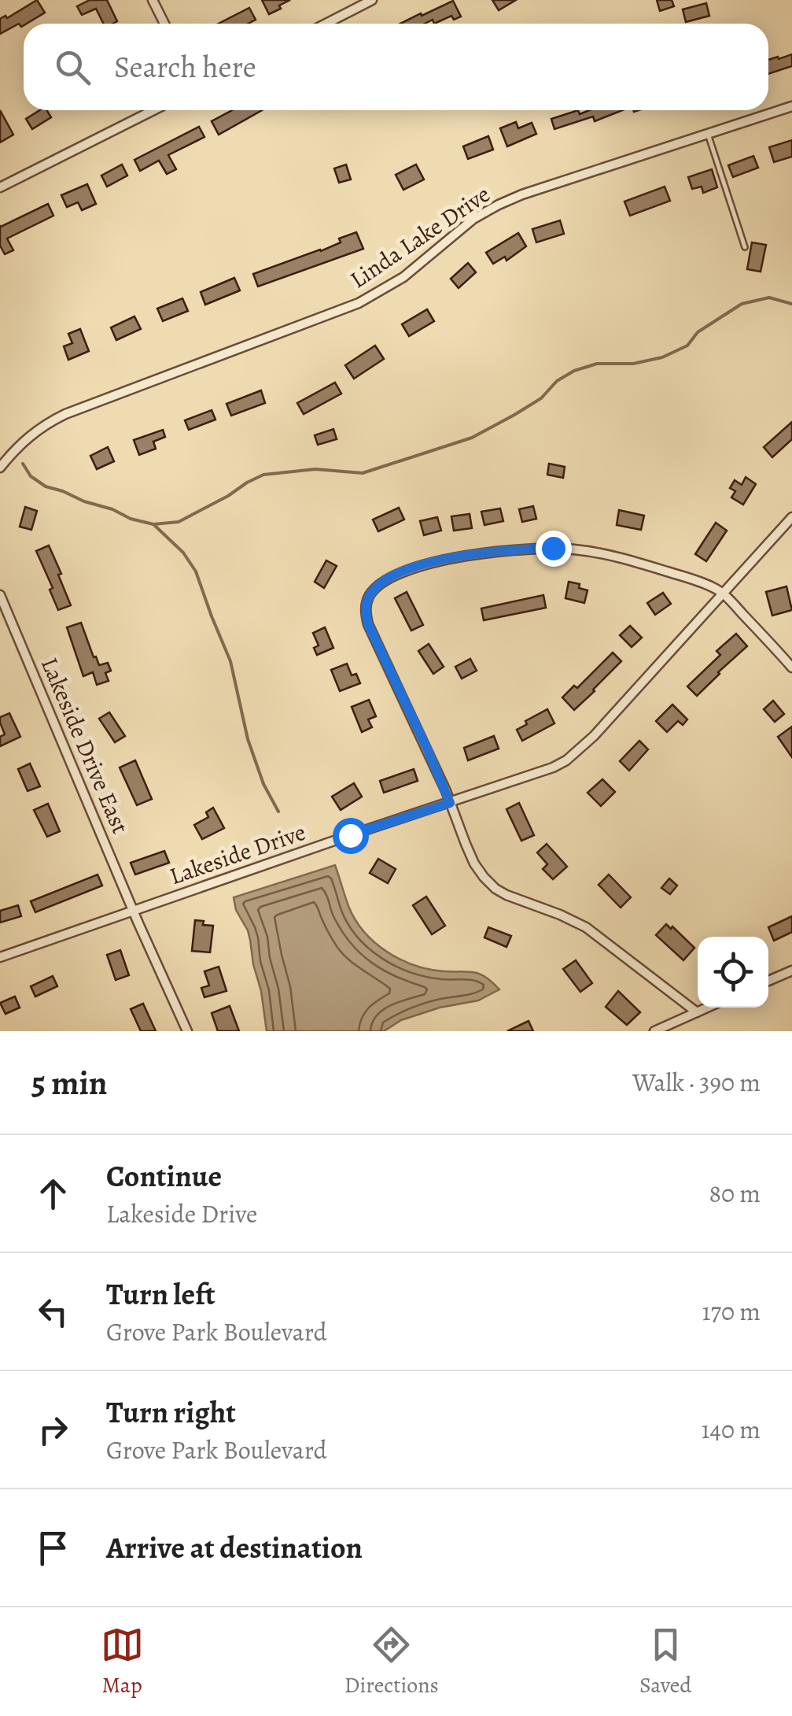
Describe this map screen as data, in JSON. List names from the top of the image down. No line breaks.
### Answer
{"streets":{"street":["Linda Lake Drive","Lakeside Drive East","Lakeside Drive"]},"crossings":[["Lakeside Drive East","Lakeside Drive"]],"page":{"search":"Search here","heading":["5 min","Walk · 390 m"],"list":[["Continue","Lakeside Drive","80 m"],["Turn left","Grove Park Boulevard","170 m"],["Turn right","Grove Park Boulevard","140 m"],"Arrive at destination"],"nav":["Map","Directions","Saved"]}}
